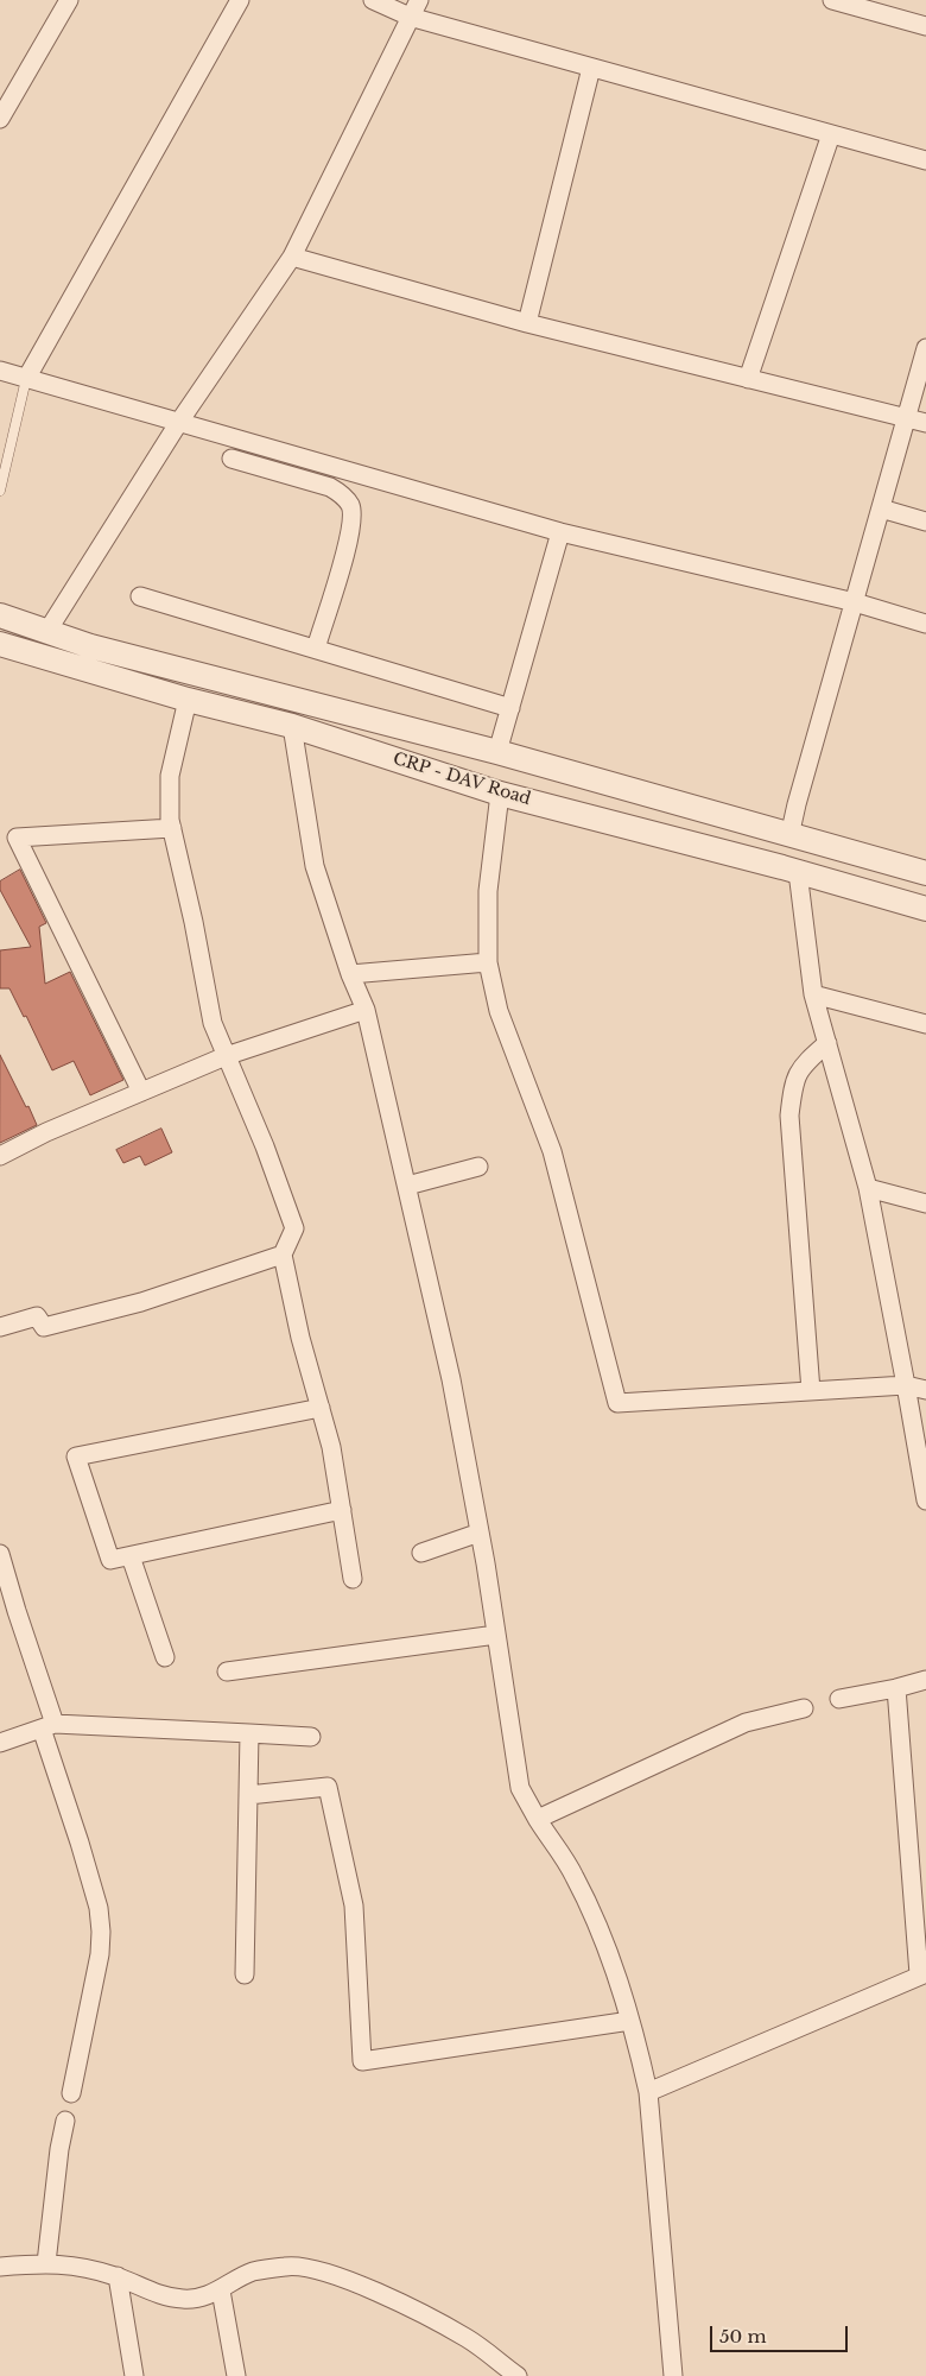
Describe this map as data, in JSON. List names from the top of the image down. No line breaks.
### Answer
{"streets":{"street":["CRP - DAV Road"]},"scale_bar":"50 m"}
